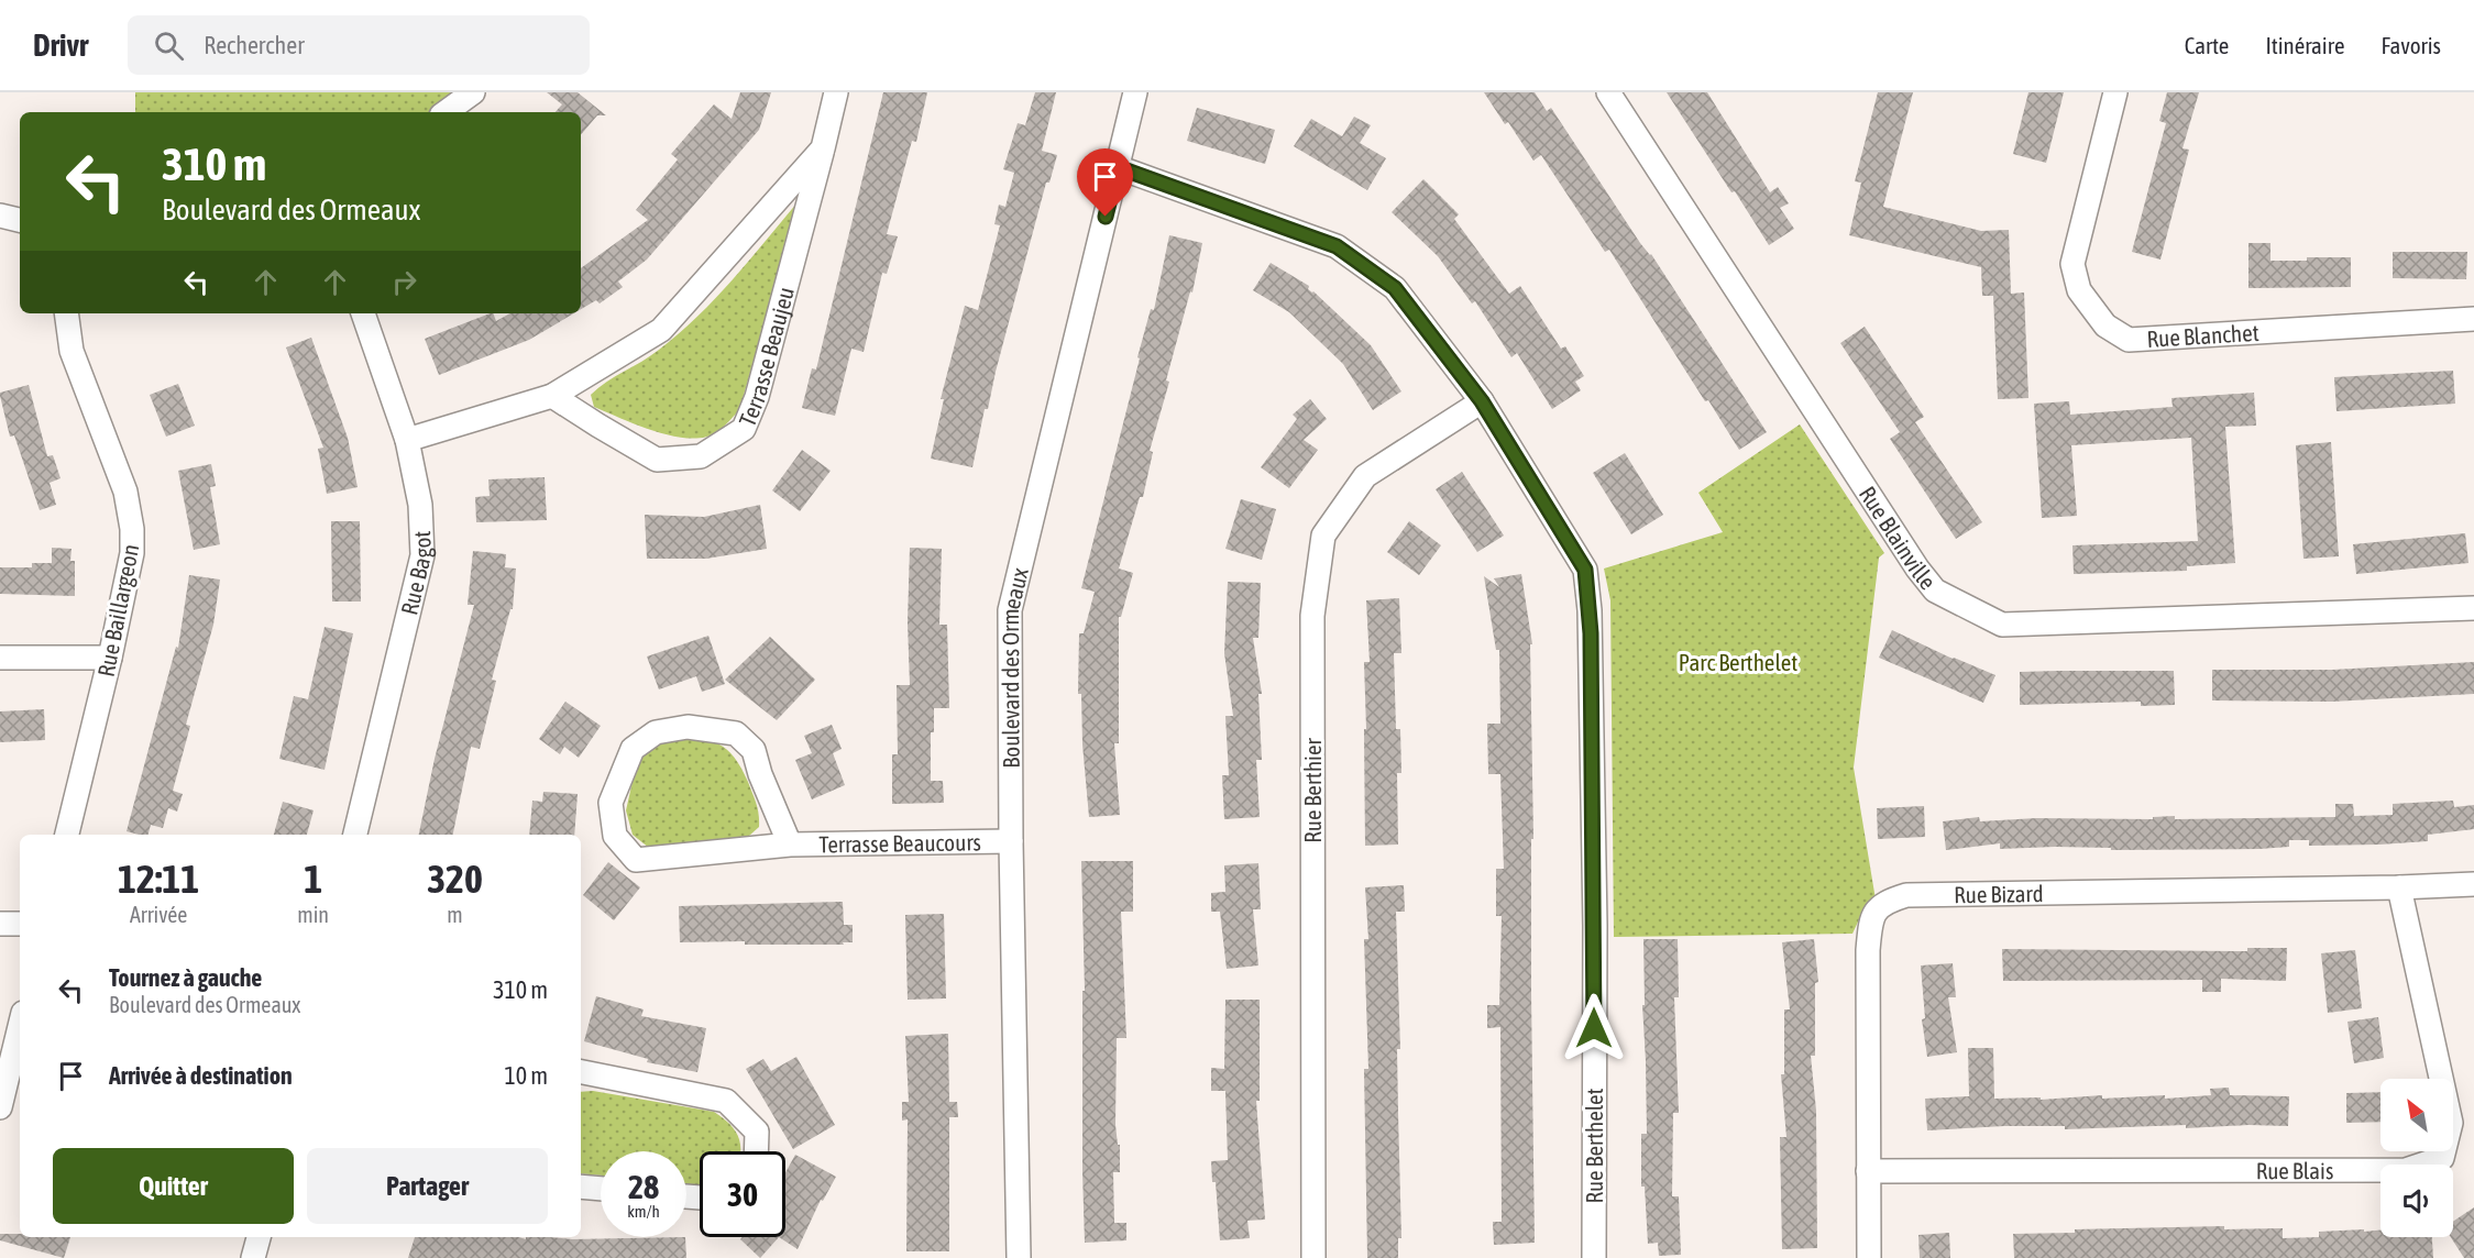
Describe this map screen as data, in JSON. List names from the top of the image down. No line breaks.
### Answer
{"streets":{"street":["Rue Blanchet","Terrasse Beaujeu","Rue Blainville","Rue Bagot","Rue Baillargeon","Boulevard des Ormeaux","Rue Berthier","Terrasse Beaucours","Rue Bizard","Rue Berthelet","Rue Blais"]},"crossings":[["Terrasse Beaujeu","Rue Bagot"],["Boulevard des Ormeaux","Terrasse Beaucours"],["Boulevard des Ormeaux","Rue Berthelet"],["Rue Berthier","Rue Berthelet"],["Rue Bizard","Rue Blais"]],"parks":["Parc Berthelet"],"north":"top left","page":{"header":"Drivr","search":"Rechercher","nav":["Carte","Itinéraire","Favoris"],"turn":["310 m","Boulevard des Ormeaux"],"eta":["12:11","Arrivée","1","min","320","m"],"list":[{"name":"Tournez à gauche","note":"Boulevard des Ormeaux","value":"310 m"},{"name":"Arrivée à destination","value":"10 m"}],"buttons":["Quitter","Partager"],"speed":"28 km/h","limit":"30"}}
